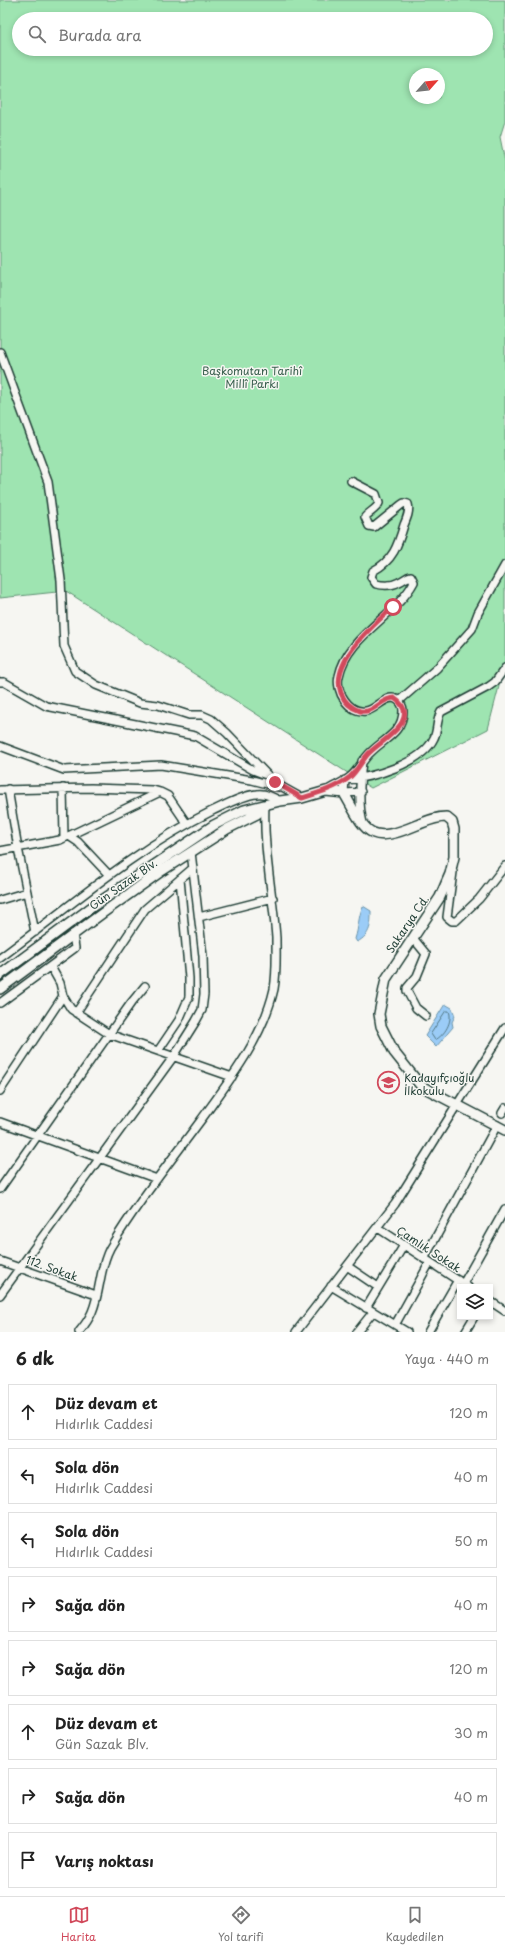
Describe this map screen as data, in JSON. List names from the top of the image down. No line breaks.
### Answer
{"streets":{"main road":["Gün Sazak Blv.","Sakarya Cd."],"street":["Çamlık Sokak","112. Sokak"]},"parks":["Başkomutan Tarihî Millî Parkı"],"places":{"school or university":["Kadayıfçıoğlu İlkokulu"]},"north":"top right","page":{"search":"Burada ara","heading":["6 dk","Yaya · 440 m"],"list":[["Düz devam et","Hıdırlık Caddesi","120 m"],["Sola dön","Hıdırlık Caddesi","40 m"],["Sola dön","Hıdırlık Caddesi","50 m"],["Sağa dön","40 m"],["Sağa dön","120 m"],["Düz devam et","Gün Sazak Blv.","30 m"],["Sağa dön","40 m"],"Varış noktası"],"nav":["Harita","Yol tarifi","Kaydedilen"]}}
